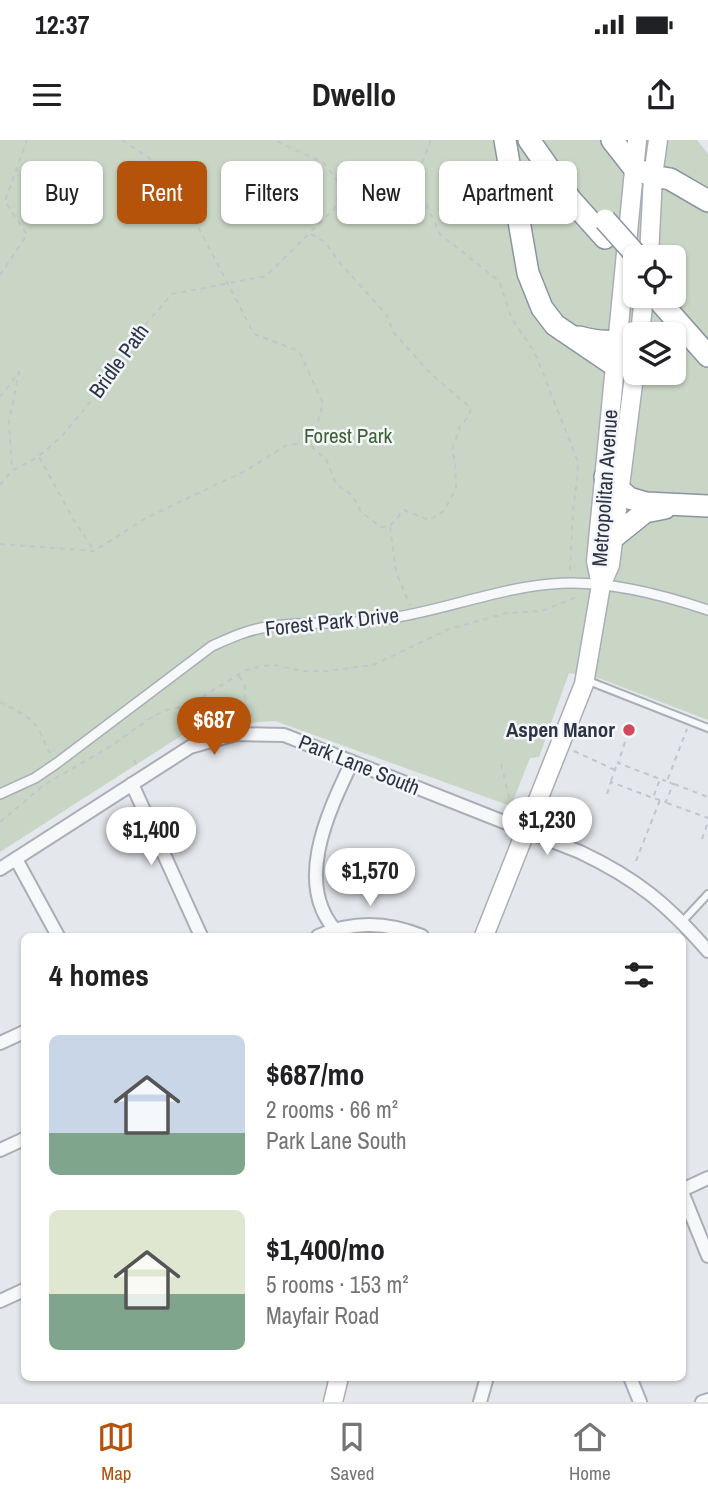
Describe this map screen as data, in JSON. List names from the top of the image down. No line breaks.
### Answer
{"streets":{"main road":["Metropolitan Avenue"],"street":["Forest Park Drive","Park Lane South"],"path":["Bridle Path"]},"crossings":[["Metropolitan Avenue","Forest Park Drive"],["Metropolitan Avenue","Park Lane South"]],"parks":["Forest Park"],"places":["Aspen Manor"],"page":{"status":"12:37","header":"Dwello","chip":["Buy","Rent","Filters","New","Apartment"],"price":["$687","$1,230","$1,400","$1,570"],"heading":"4 homes","list":[{"name":"$687/mo","note":"2 rooms · 66 m² · Park Lane South"},{"name":"$1,400/mo","note":"5 rooms · 153 m² · Mayfair Road"}],"tabs":["Map","Saved","Home"]}}
